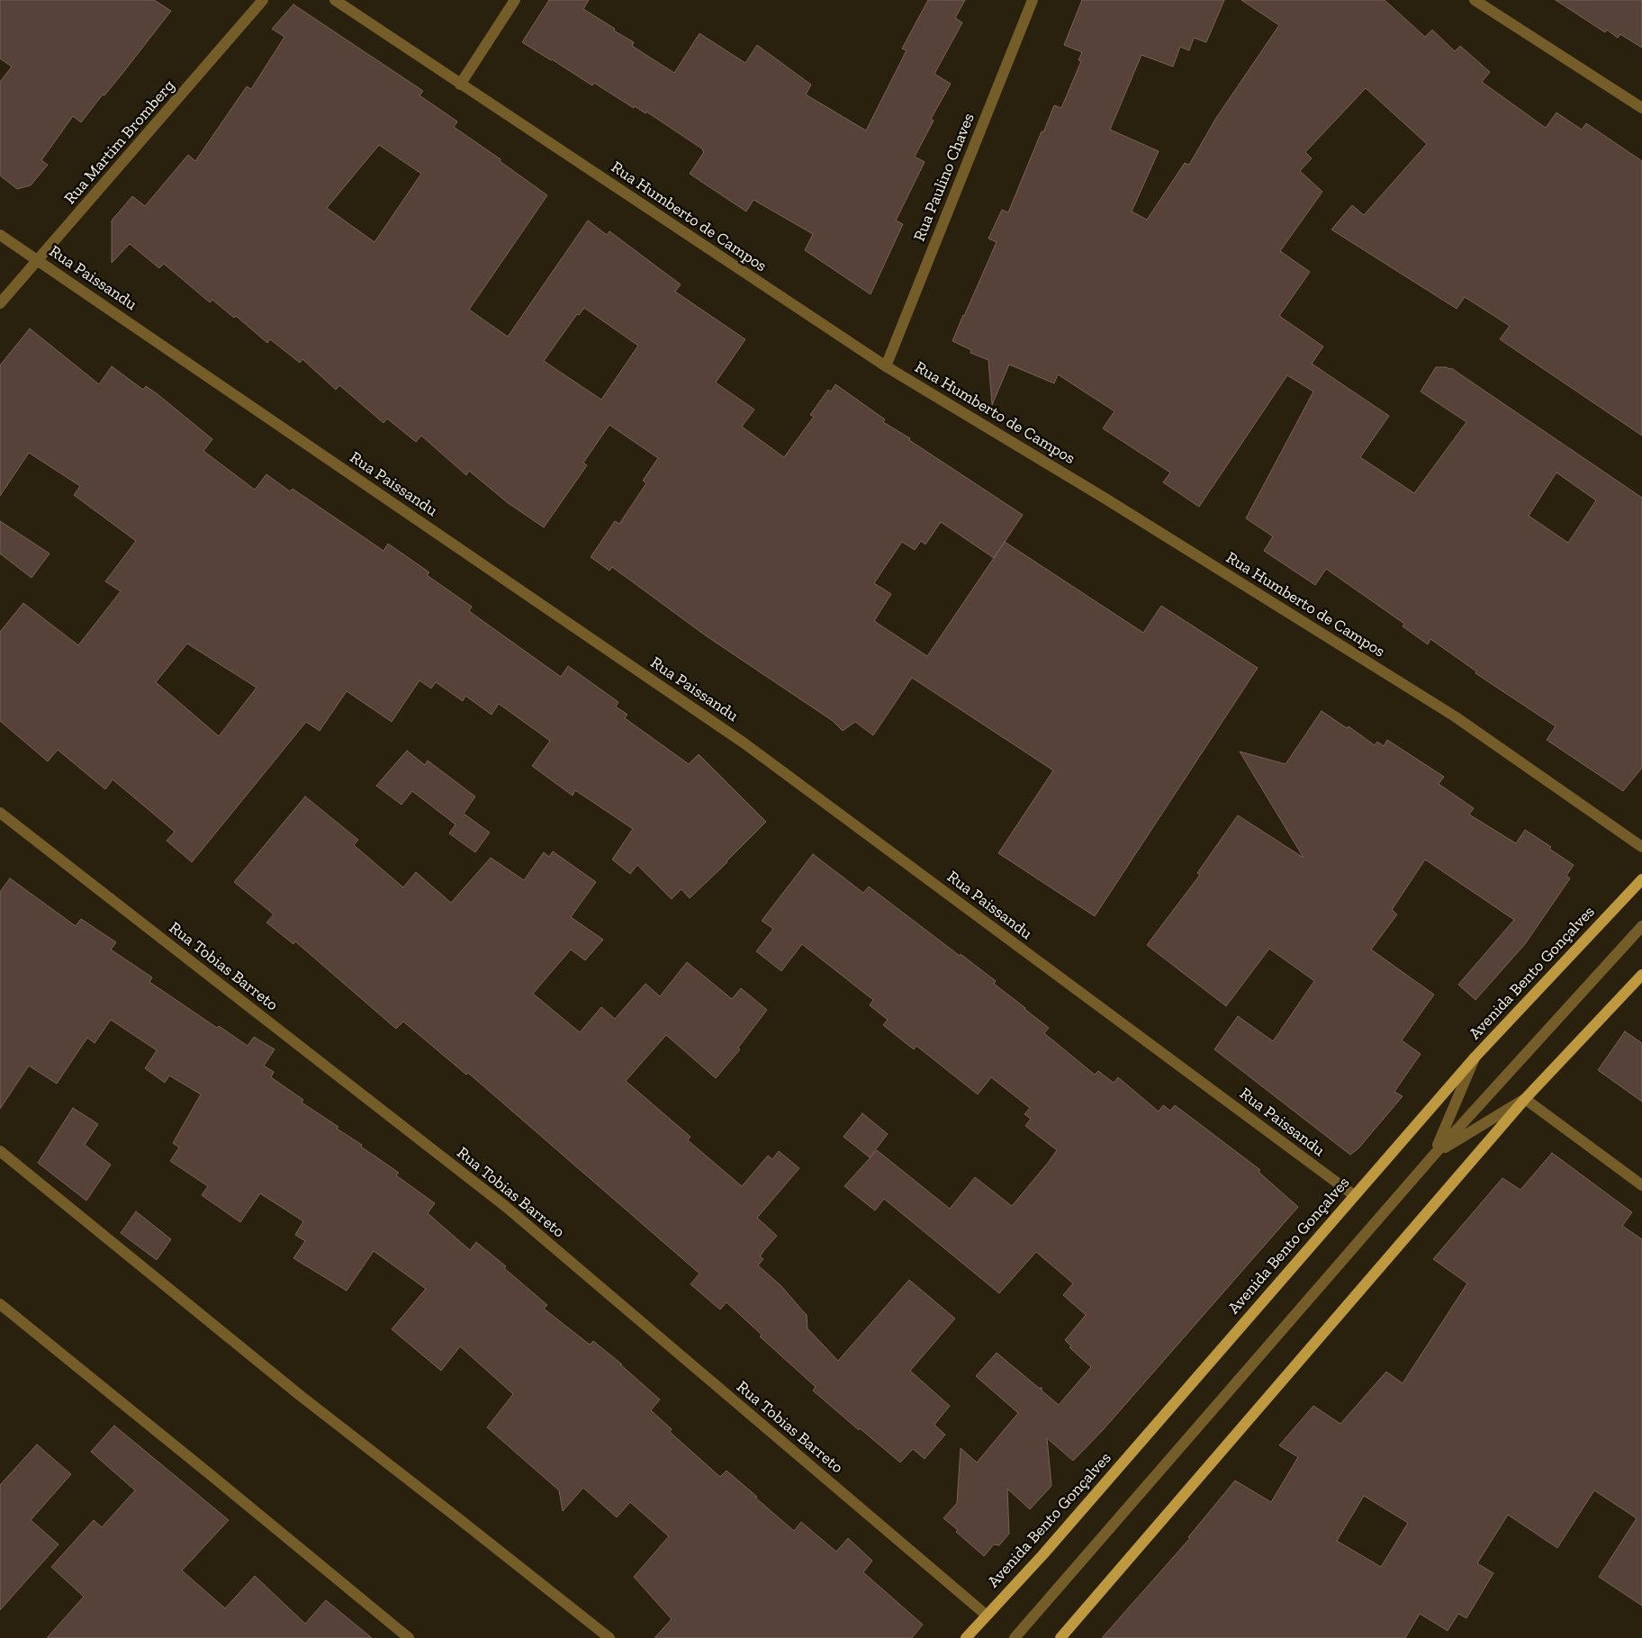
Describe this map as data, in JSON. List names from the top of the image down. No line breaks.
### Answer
{"streets":{"main road":["Avenida Bento Gonçalves"],"street":["Rua Martim Bromberg","Rua Paulino Chaves","Rua Humberto de Campos","Rua Paissandu","Rua Tobias Barreto"]},"crossings":[["Rua Martim Bromberg","Rua Paissandu"],["Rua Paulino Chaves","Rua Humberto de Campos"],["Rua Paissandu","Avenida Bento Gonçalves"],["Rua Tobias Barreto","Avenida Bento Gonçalves"]]}
